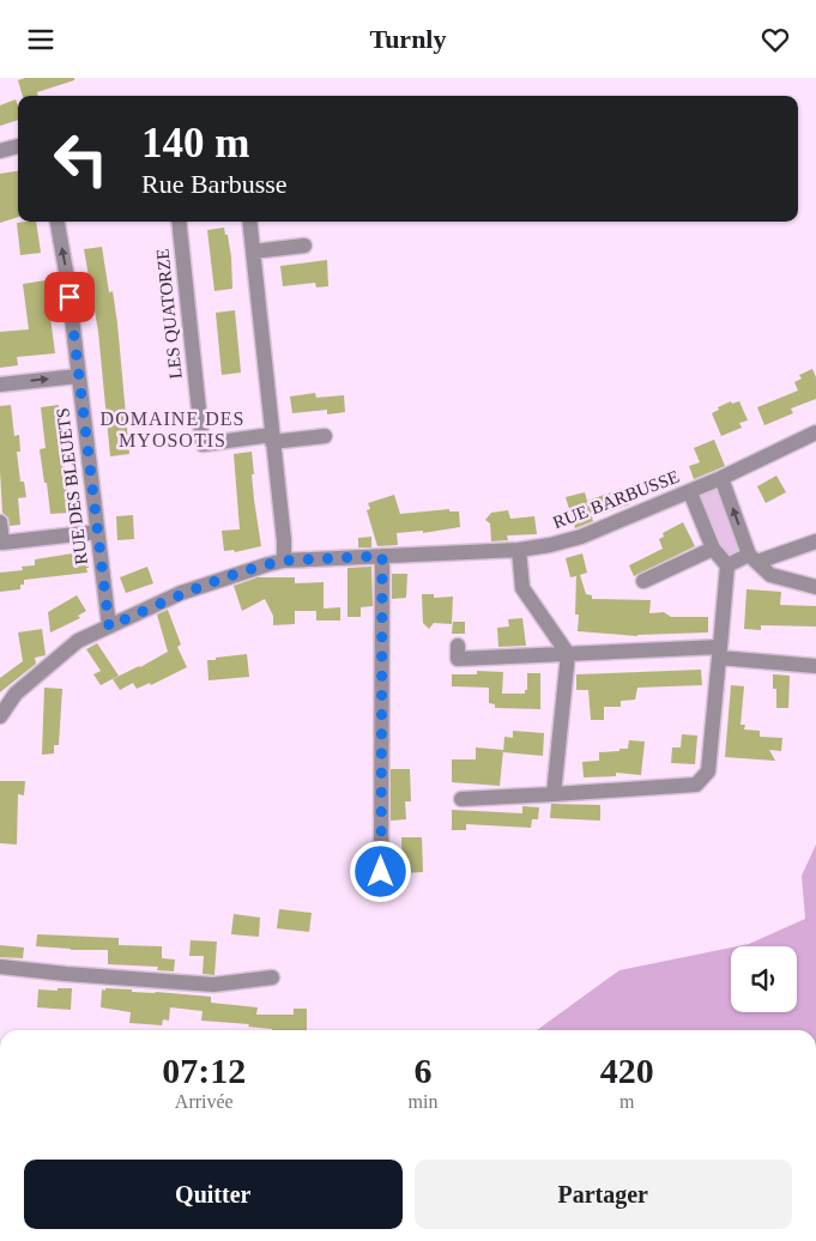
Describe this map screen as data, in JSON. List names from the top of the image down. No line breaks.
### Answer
{"streets":{"street":["LES QUATORZE","RUE DES BLEUETS","RUE BARBUSSE"]},"crossings":[["RUE DES BLEUETS","RUE BARBUSSE"]],"one_way":["RUE DES BLEUETS"],"districts":["DOMAINE DES MYOSOTIS"],"page":{"header":"Turnly","turn":["140 m","Rue Barbusse"],"eta":["07:12","Arrivée","6","min","420","m"],"buttons":["Quitter","Partager"]}}
